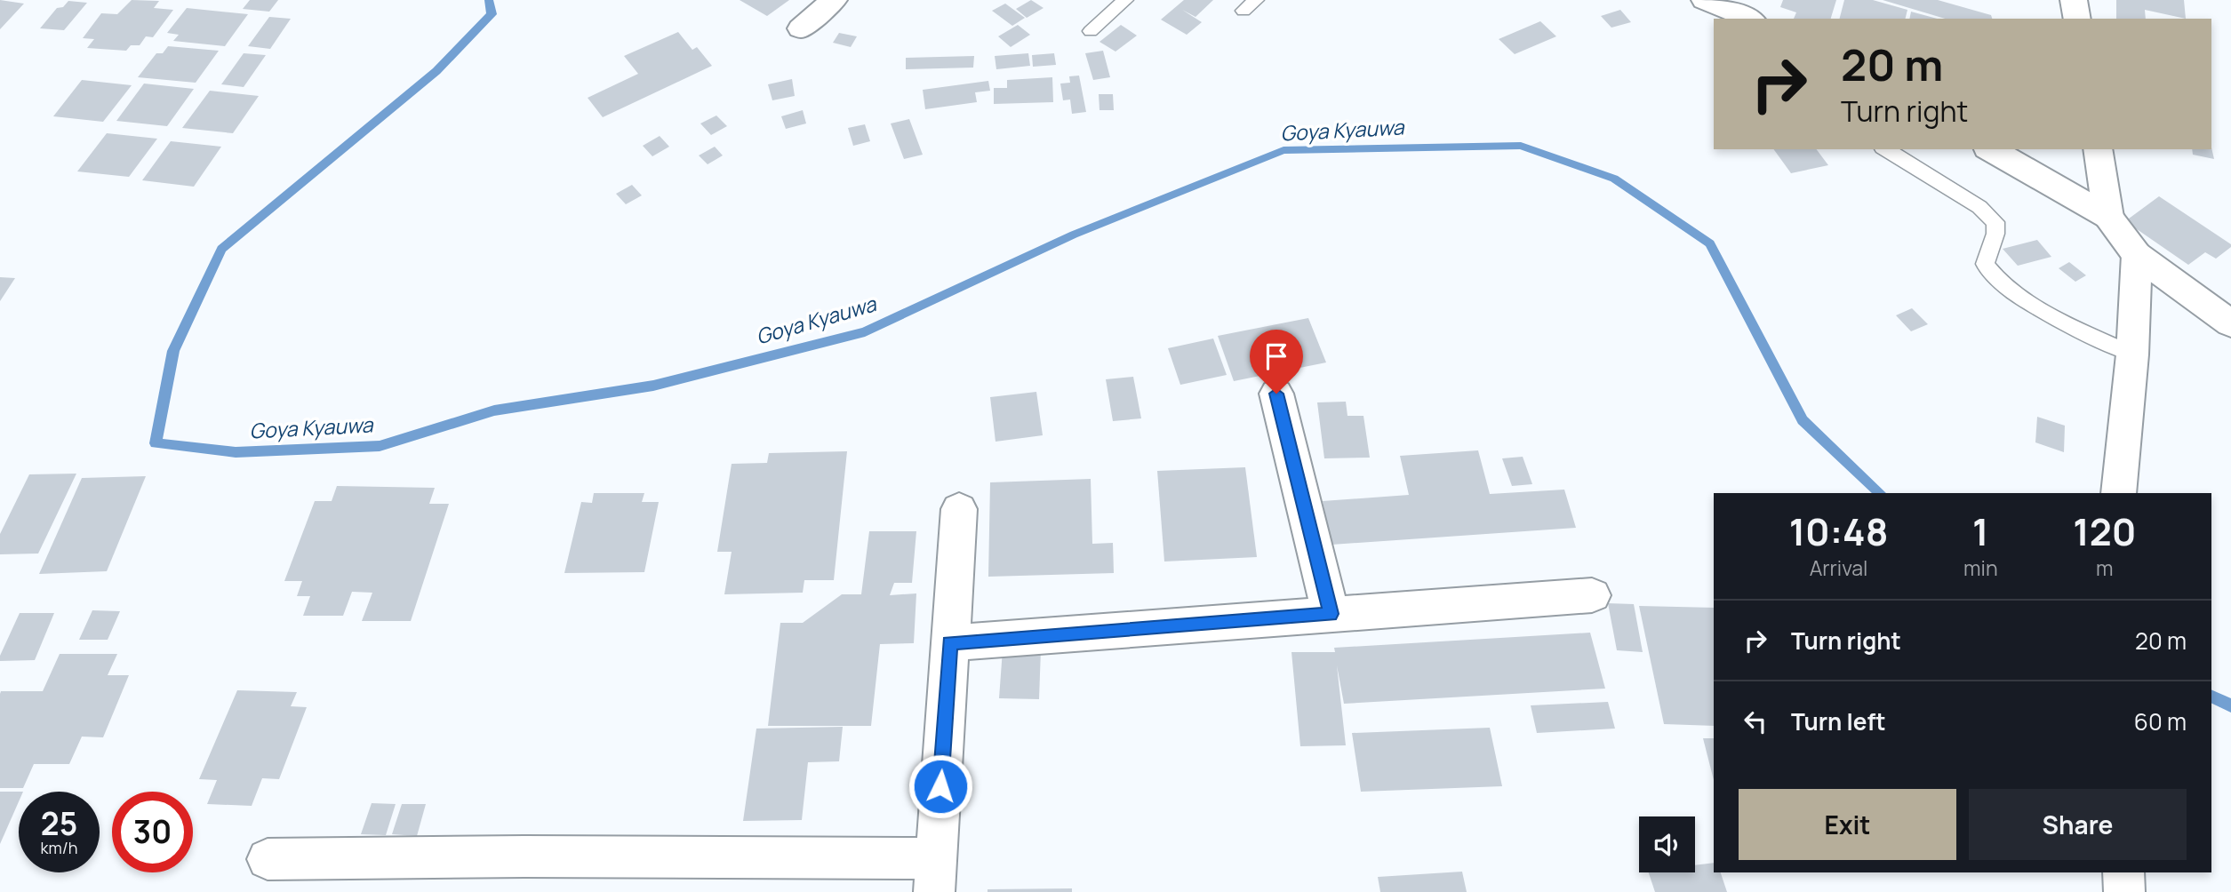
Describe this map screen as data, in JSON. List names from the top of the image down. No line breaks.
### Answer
{"water":["Goya Kyauwa"],"page":{"turn":["20 m","Turn right"],"eta":["10:48","Arrival","1","min","120","m"],"list":[{"name":"Turn right","value":"20 m"},{"name":"Turn left","value":"60 m"}],"buttons":["Exit","Share"],"speed":"25 km/h","limit":"30"}}
